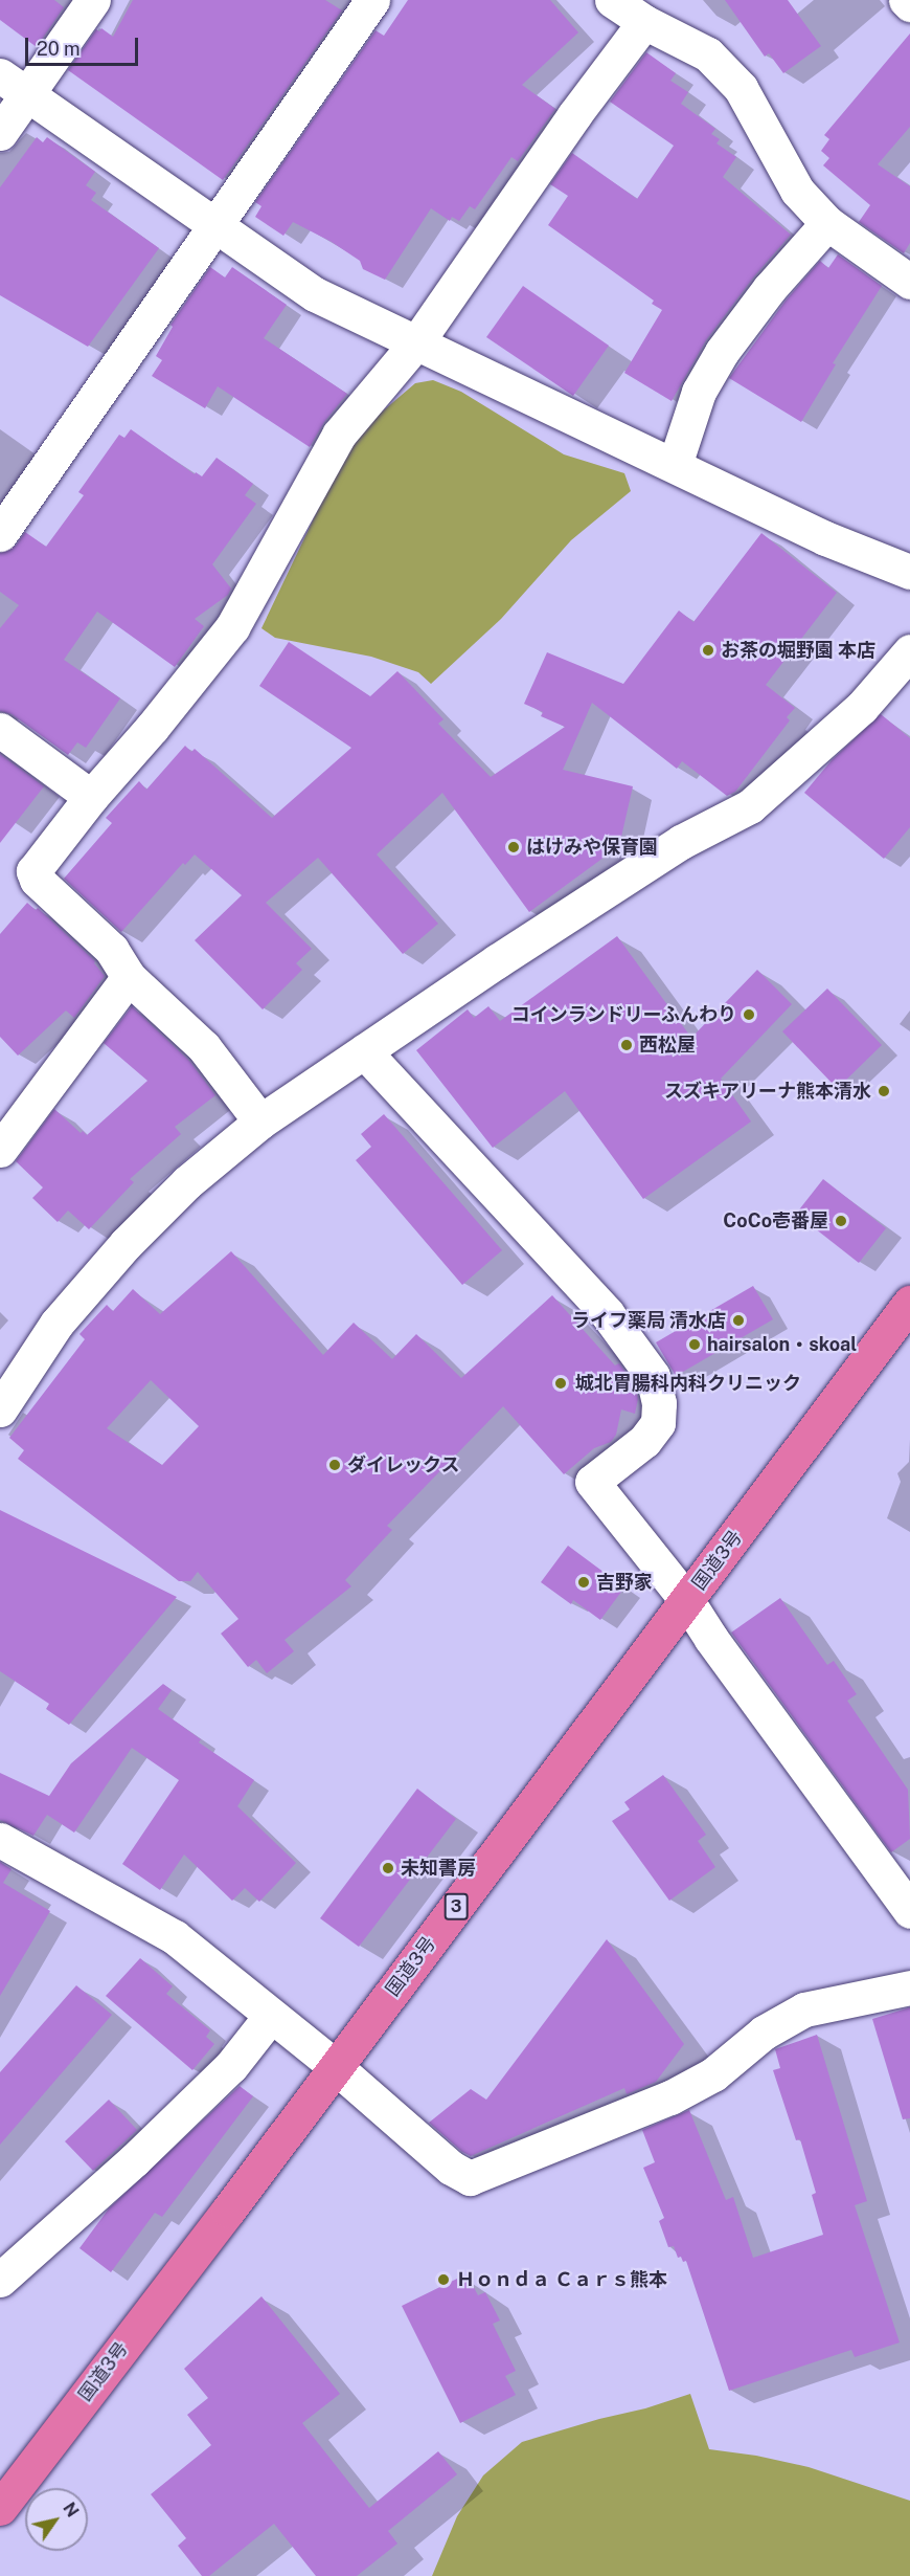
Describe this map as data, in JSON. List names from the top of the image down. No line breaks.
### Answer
{"streets":{"highway":["国道3号","3"]},"places":["お茶の堀野園 本店","はけみや保育園","コインランドリーふんわり","西松屋","スズキアリーナ熊本清水","CoCo壱番屋","ライフ薬局 清水店","hairsalon・skoal","城北胃腸科内科クリニック","ダイレックス","吉野家","未知書房","Ｈｏｎｄａ Ｃａｒｓ熊本"],"scale_bar":"20 m","north":"top right"}
